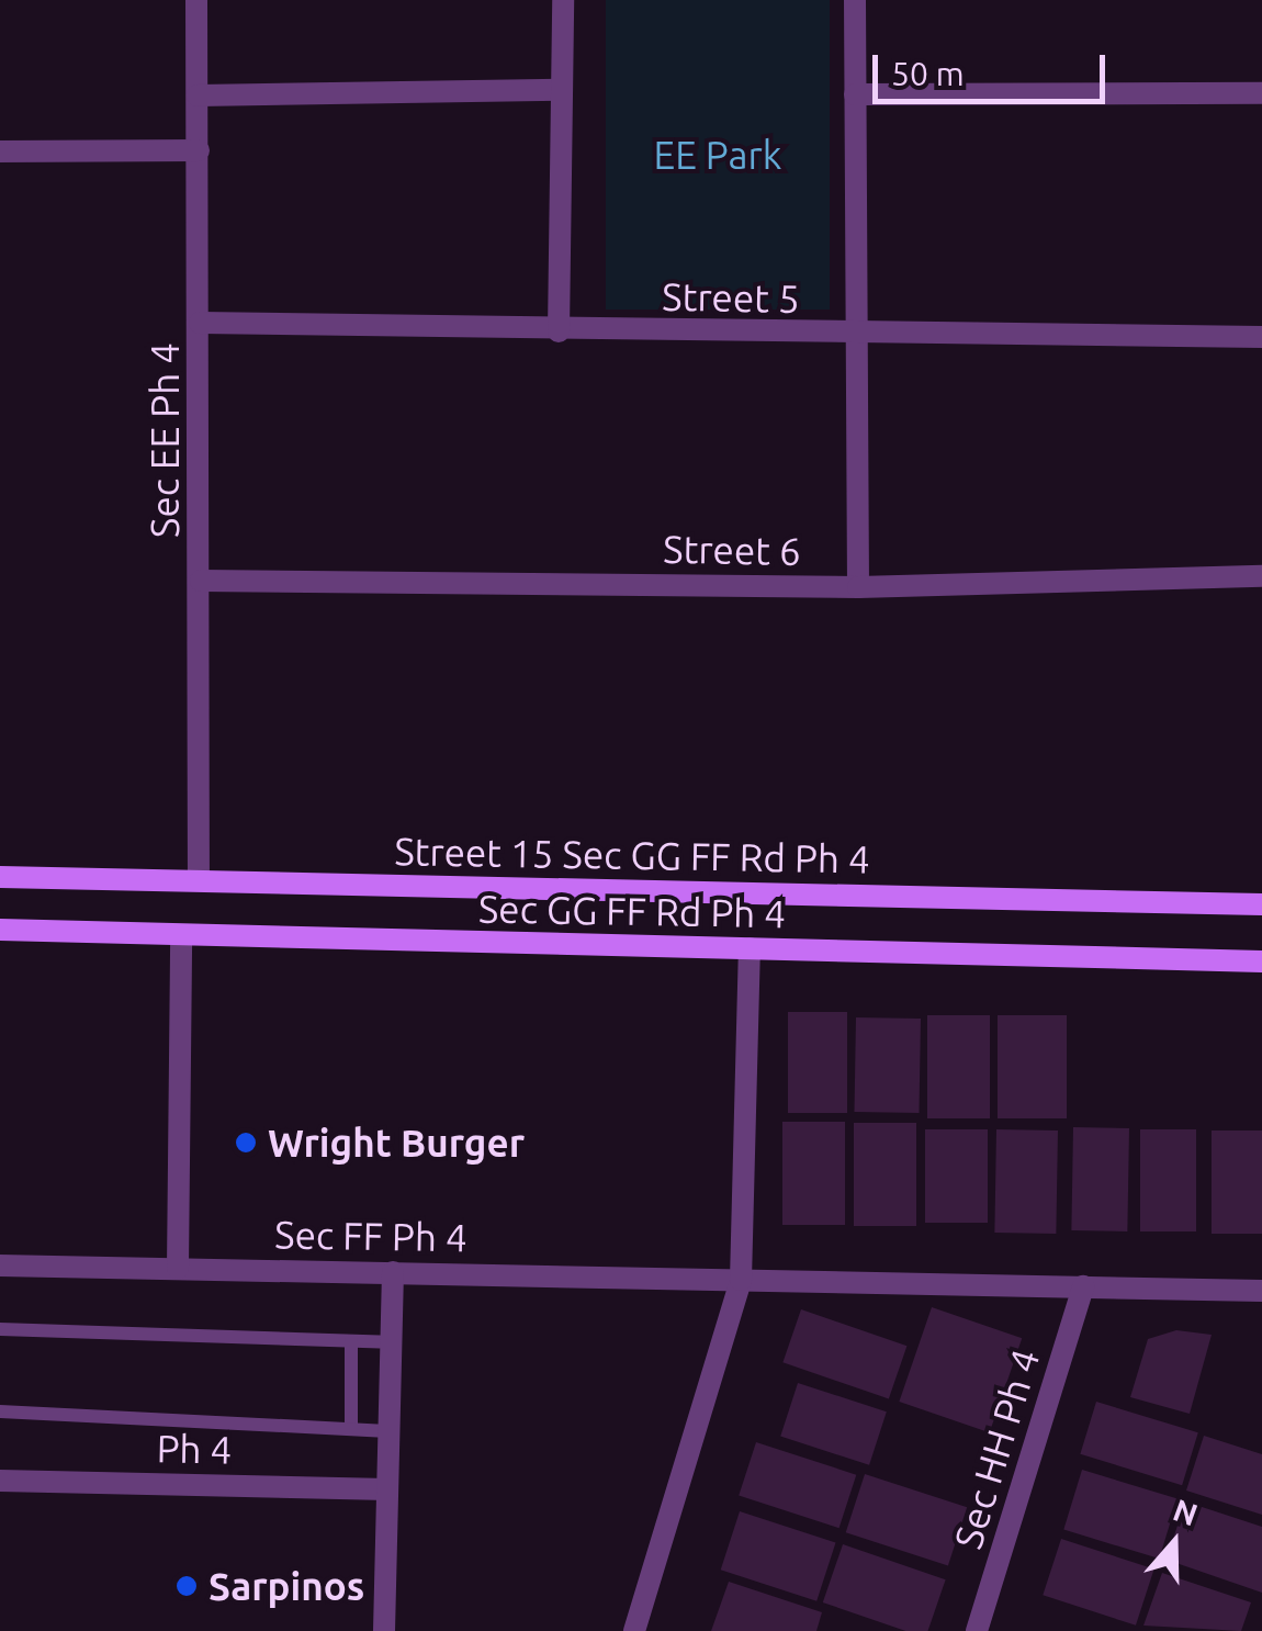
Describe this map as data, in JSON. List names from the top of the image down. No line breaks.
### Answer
{"streets":{"main road":["Street 15 Sec GG FF Rd Ph 4","Sec GG FF Rd Ph 4"],"street":["Street 5","Sec EE Ph 4","Street 6","Sec FF Ph 4","Ph 4","Sec HH Ph 4"]},"crossings":[["Street 5","Sec EE Ph 4"],["Sec EE Ph 4","Street 6"],["Sec EE Ph 4","Street 15 Sec GG FF Rd Ph 4"],["Sec FF Ph 4","Sec HH Ph 4"]],"parks":["EE Park"],"places":["Wright Burger","Sarpinos"],"scale_bar":"50 m","north":"top"}
